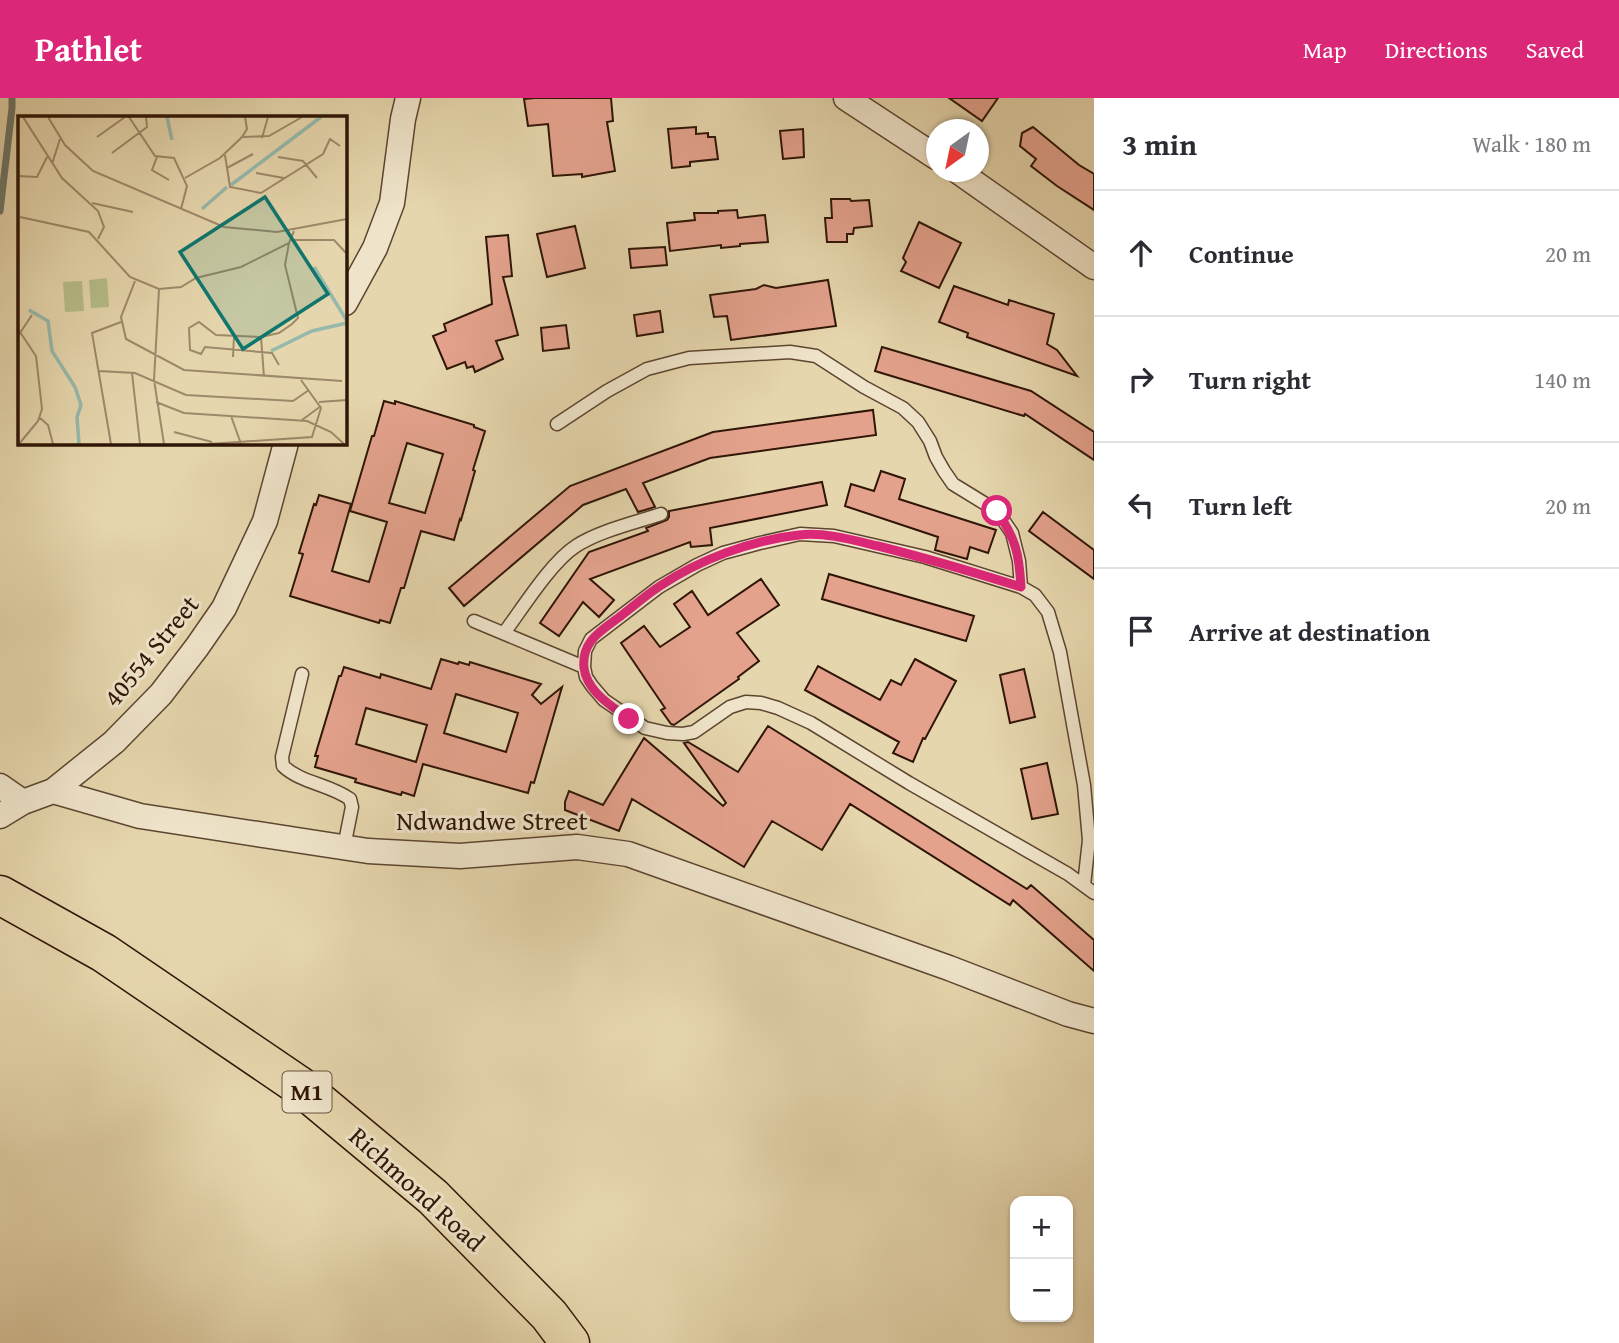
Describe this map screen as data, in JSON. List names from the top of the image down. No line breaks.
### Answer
{"streets":{"highway":["M1","Richmond Road"],"street":["40554 Street","Ndwandwe Street"]},"crossings":[["40554 Street","Ndwandwe Street"]],"north":"bottom left","page":{"header":"Pathlet","nav":["Map","Directions","Saved"],"heading":["3 min","Walk · 180 m"],"list":[["Continue","20 m"],["Turn right","140 m"],["Turn left","20 m"],"Arrive at destination"],"map_buttons":["+","−"]}}
